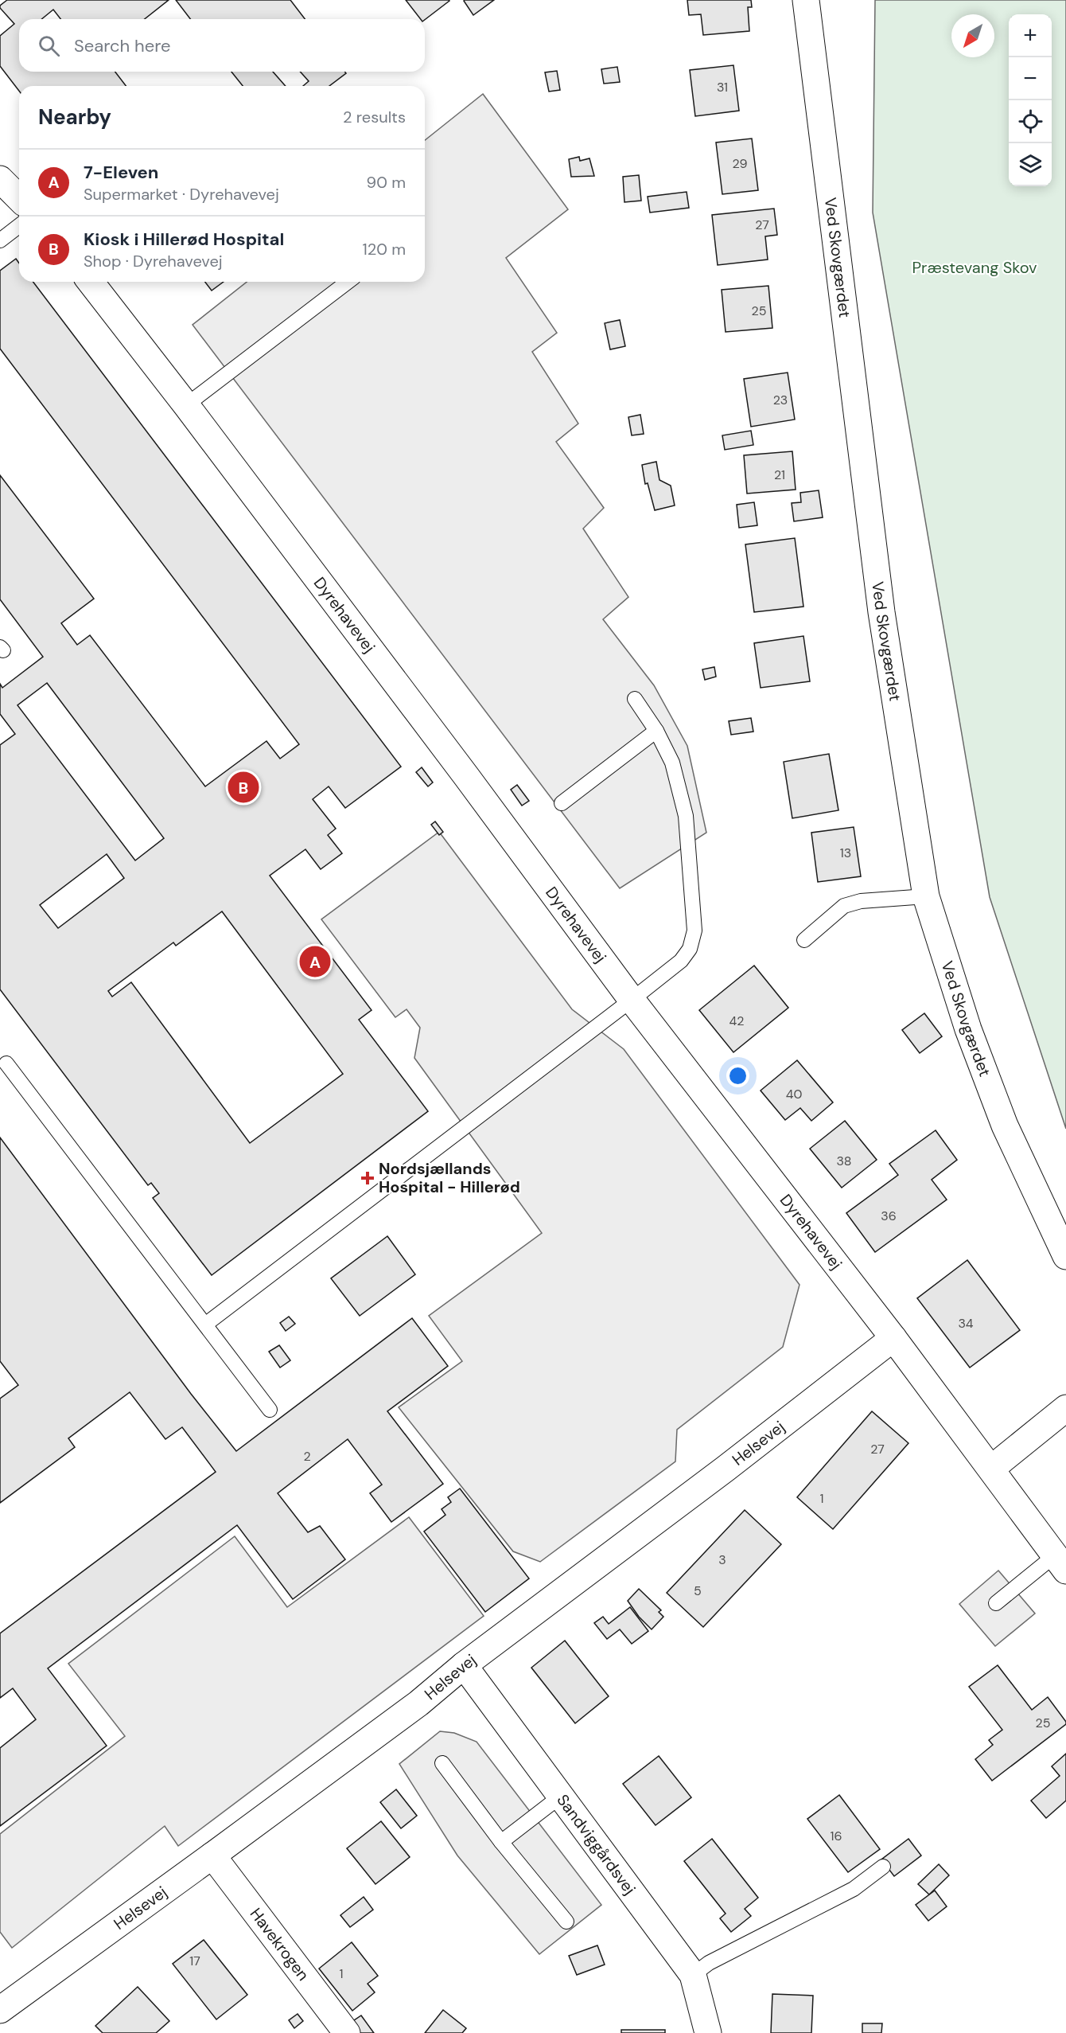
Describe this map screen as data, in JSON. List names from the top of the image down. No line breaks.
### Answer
{"streets":{"street":["Ved Skovgærdet","Dyrehavevej","Helsevej","Sandviggårdsvej","Havekrogen"]},"crossings":[["Dyrehavevej","Helsevej"],["Helsevej","Sandviggårdsvej"],["Helsevej","Havekrogen"]],"parks":["Præstevang Skov"],"places":{"health":["Nordsjællands Hospital - Hillerød"]},"house_numbers":["31","29","27","25","23","21","13","42","40","38","36","34","27","2","1","3","5","25","16","17","1"],"north":"bottom left","page":{"map_buttons":["+","−"],"search":"Search here","heading":["Nearby","2 results"],"list":[{"mark":"A","name":"7-Eleven","note":"Supermarket · Dyrehavevej","value":"90 m"},{"mark":"B","name":"Kiosk i Hillerød Hospital","note":"Shop · Dyrehavevej","value":"120 m"}],"pins":["B","A"]}}
